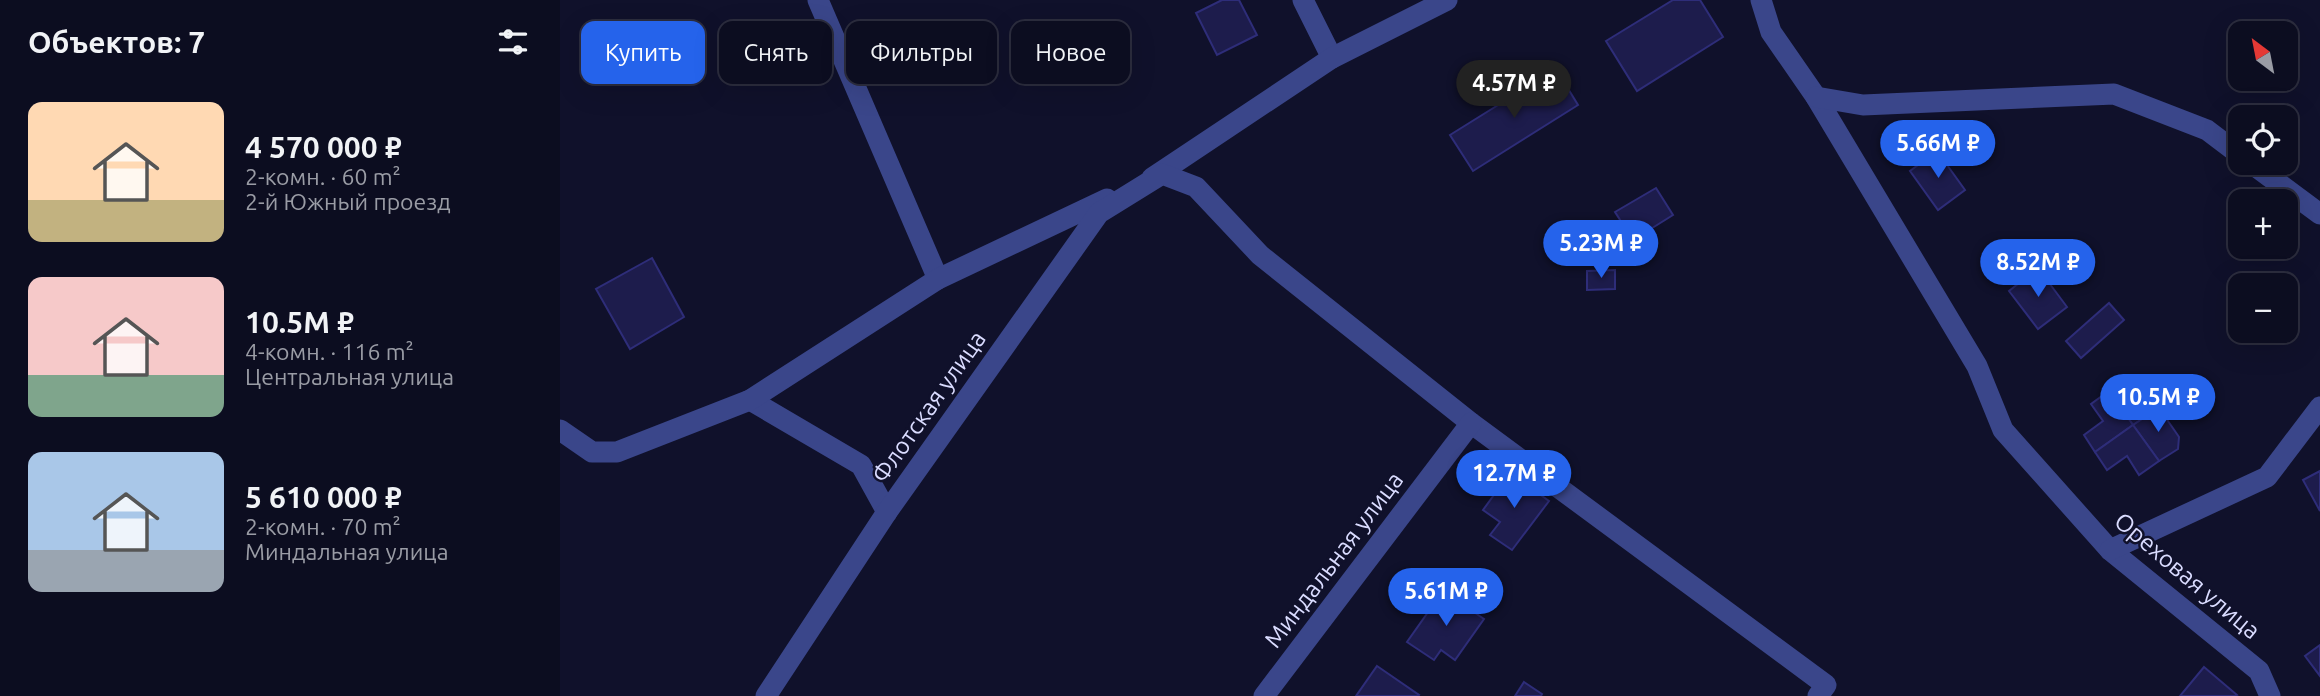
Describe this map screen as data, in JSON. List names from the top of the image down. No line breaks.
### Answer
{"streets":{"street":["Флотская улица","Миндальная улица","Ореховая улица"]},"north":"top left","page":{"heading":"Объектов: 7","map_buttons":["+","−"],"chip":["Купить","Снять","Фильтры","Новое"],"price":["4.57M ₽","5.66M ₽","5.23M ₽","8.52M ₽","10.5M ₽","12.7M ₽","5.61M ₽"],"list":[{"name":"4 570 000 ₽","note":"2-комн. · 60 m² · 2-й Южный проезд"},{"name":"10.5M ₽","note":"4-комн. · 116 m² · Центральная улица"},{"name":"5 610 000 ₽","note":"2-комн. · 70 m² · Миндальная улица"}]}}
